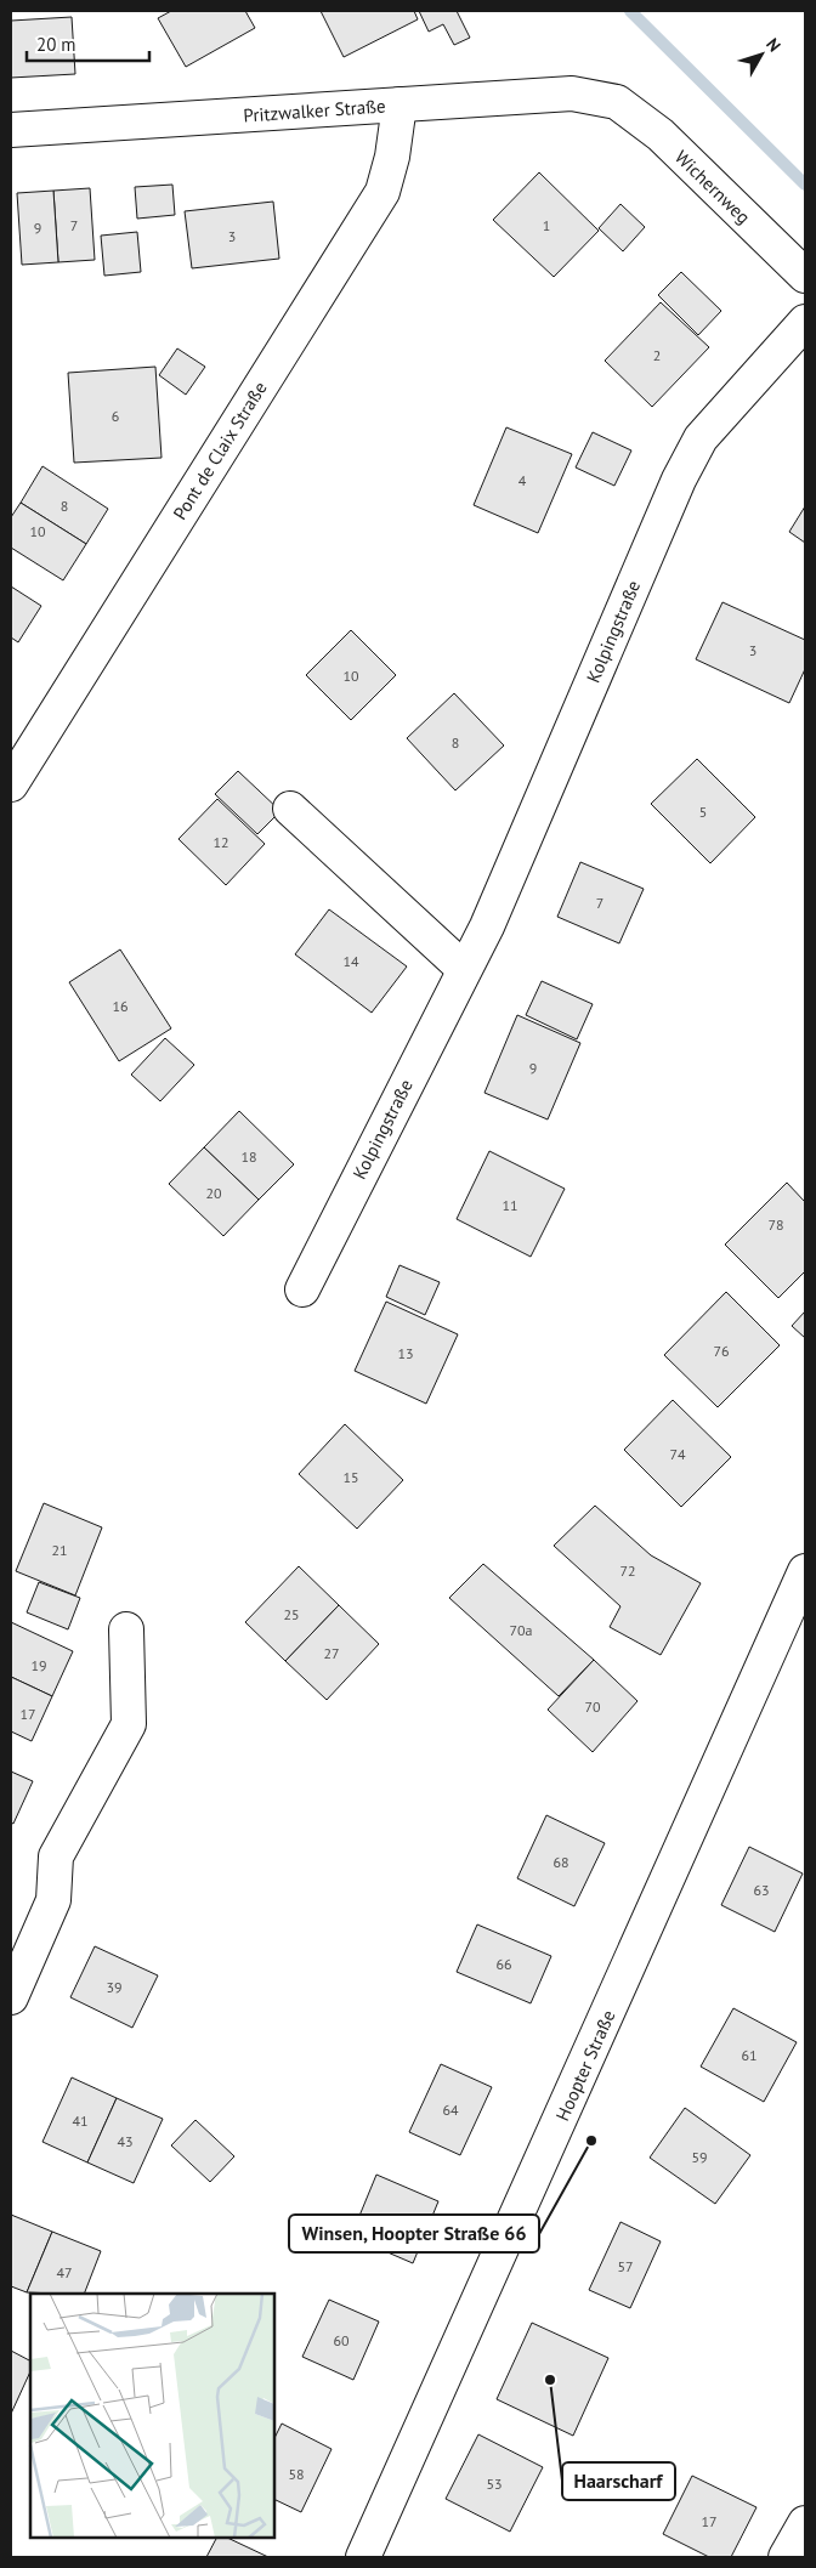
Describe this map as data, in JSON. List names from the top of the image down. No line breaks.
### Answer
{"streets":{"street":["Pritzwalker Straße","Wichernweg","Pont de Claix Straße","Kolpingstraße","Hoopter Straße"]},"crossings":[["Pritzwalker Straße","Wichernweg"],["Pritzwalker Straße","Pont de Claix Straße"]],"places":["Winsen, Hoopter Straße 66","Haarscharf"],"house_numbers":["7","1","9","3","2","6","4","8","10","3","10","8","5","12","7","14","16","9","18","20","11","78","76","13","74","15","21","72","25","70a","27","19","70","17","68","63","66","39","61","64","41","43","59","57","47","60","58","53","17"],"scale_bar":"20 m","north":"top right"}
